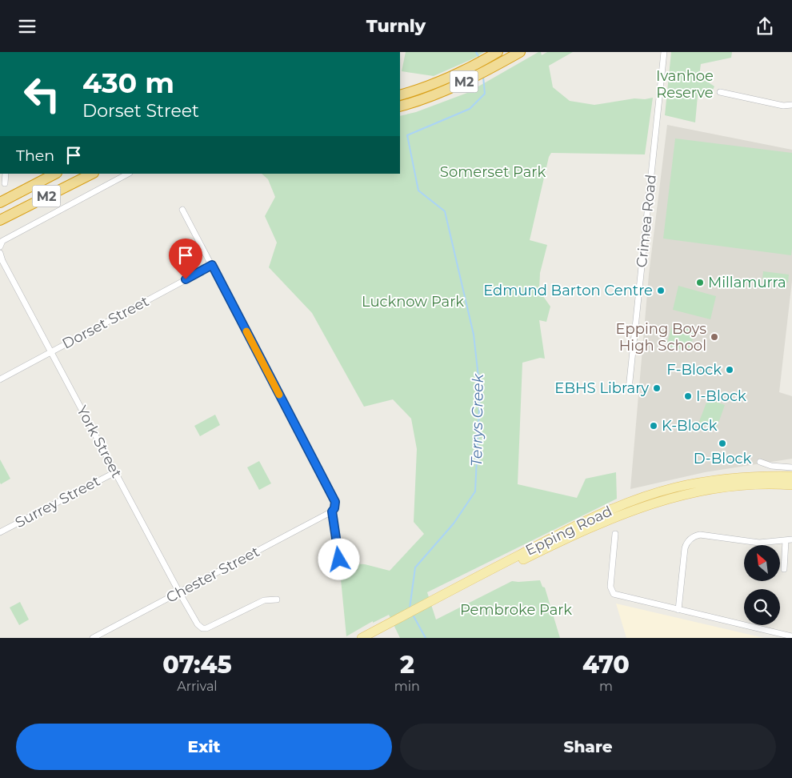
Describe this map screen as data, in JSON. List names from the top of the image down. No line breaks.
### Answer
{"streets":{"highway":["M2"],"main road":["Epping Road"],"street":["Crimea Road","Dorset Street","York Street","Surrey Street","Chester Street"]},"crossings":[["Dorset Street","York Street"],["York Street","Surrey Street"],["York Street","Chester Street"]],"water":["Terrys Creek"],"parks":["Ivanhoe Reserve","Somerset Park","Lucknow Park","Pembroke Park"],"places":["Millamurra","Edmund Barton Centre","Epping Boys High School","F-Block","EBHS Library","I-Block","K-Block","D-Block"],"north":"top left","page":{"header":"Turnly","turn":["430 m","Dorset Street"],"then":"Then","eta":["07:45","Arrival","2","min","470","m"],"buttons":["Exit","Share"]}}
